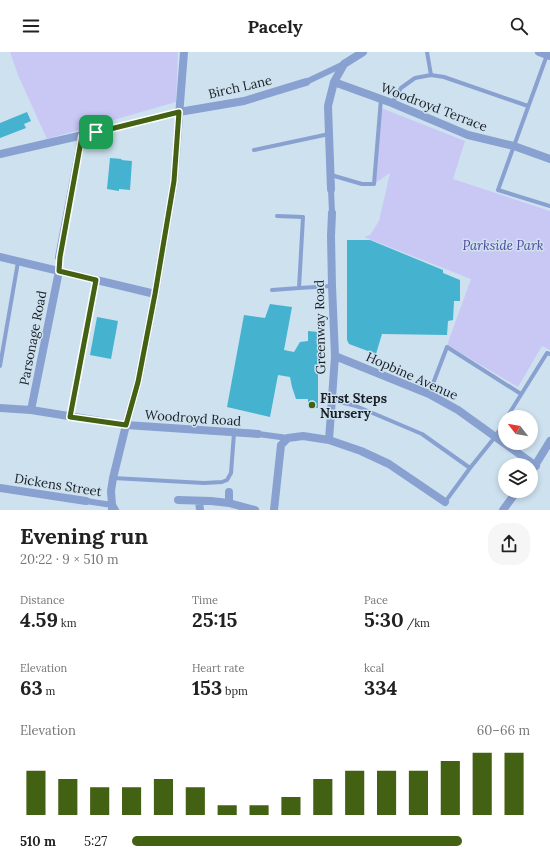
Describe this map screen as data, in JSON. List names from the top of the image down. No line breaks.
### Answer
{"streets":{"street":["Birch Lane","Woodroyd Terrace","Greenway Road","Parsonage Road","Hopbine Avenue","Woodroyd Road","Dickens Street"]},"crossings":[["Greenway Road","Hopbine Avenue"]],"parks":["Parkside Park"],"places":["First Steps Nursery"],"north":"top left","page":{"header":"Pacely","heading":["Evening run","20:22 · 9 × 510 m"],"stats":[["Distance","4.59 km"],["Time","25:15"],["Pace","5:30 /km"],["Elevation","63 m"],["Heart rate","153 bpm"],["kcal","334"]],"chart":["Elevation","60–66 m"],"list":[{"name":"510 m","note":"5:27"}]}}
